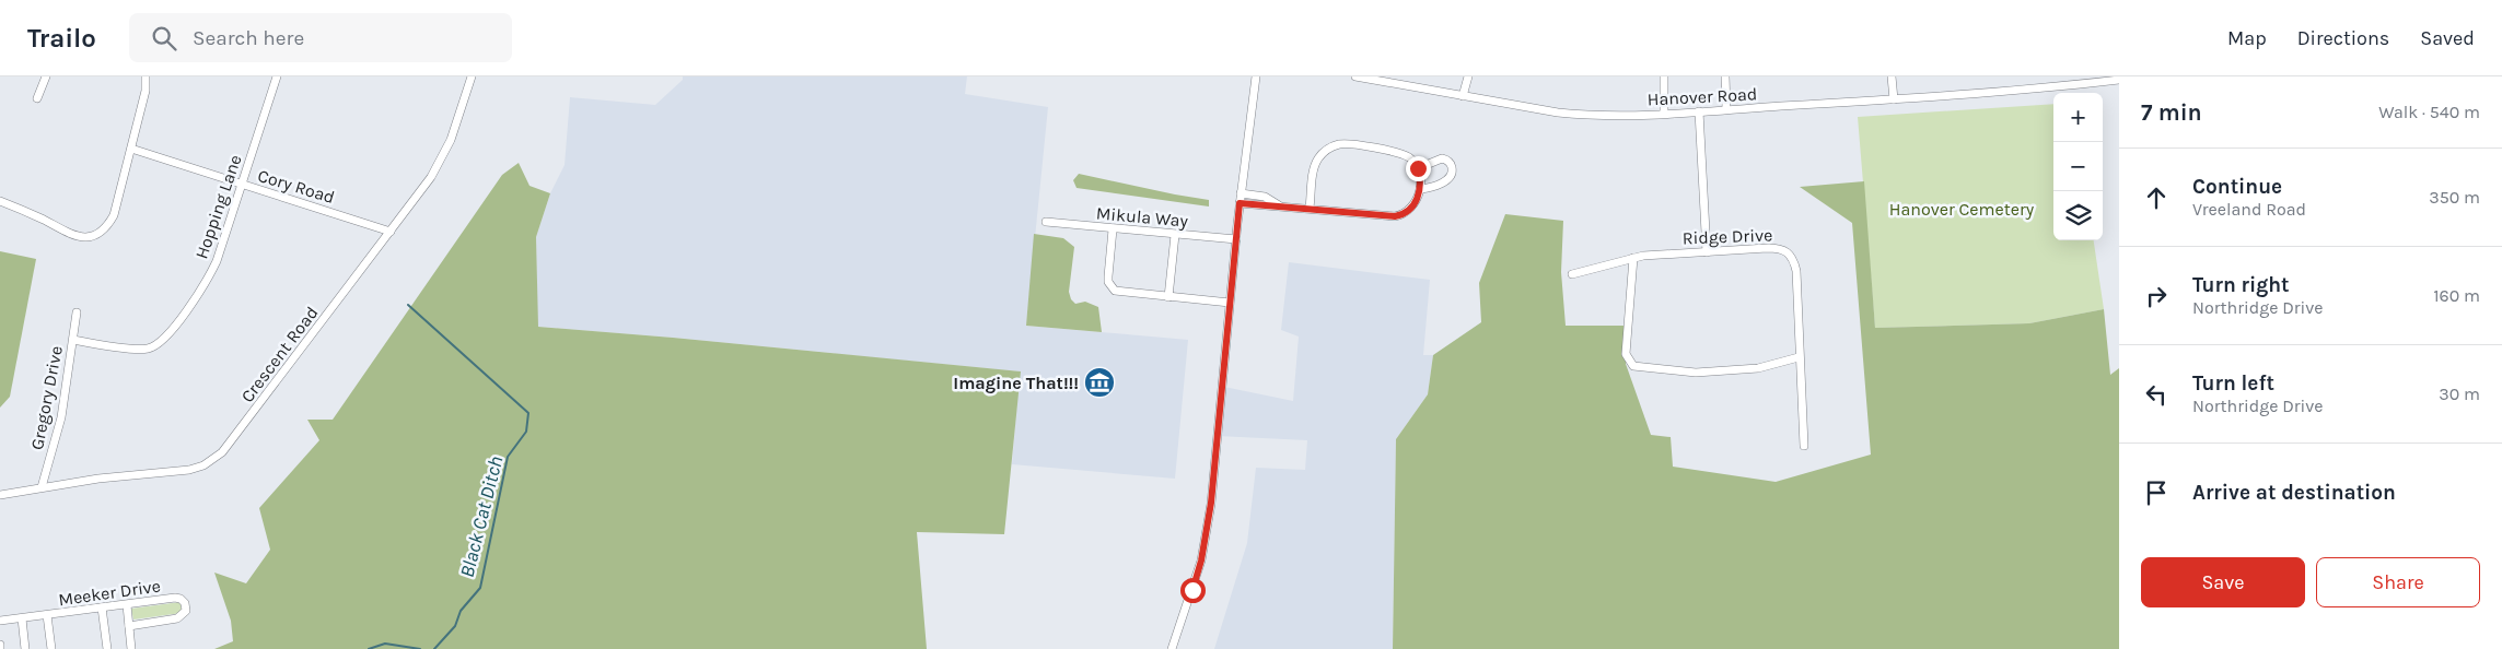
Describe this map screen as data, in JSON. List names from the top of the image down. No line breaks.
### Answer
{"streets":{"street":["Hanover Road","Cory Road","Hopping Lane","Mikula Way","Ridge Drive","Crescent Road","Gregory Drive","Meeker Drive"]},"crossings":[["Cory Road","Hopping Lane"],["Cory Road","Crescent Road"],["Hopping Lane","Gregory Drive"],["Crescent Road","Gregory Drive"]],"water":["Black Cat Ditch"],"parks":["Hanover Cemetery"],"places":{"museum":["Imagine That!!!"]},"page":{"header":"Trailo","search":"Search here","nav":["Map","Directions","Saved"],"heading":["7 min","Walk · 540 m"],"map_buttons":["+","−"],"list":[["Continue","Vreeland Road","350 m"],["Turn right","Northridge Drive","160 m"],["Turn left","Northridge Drive","30 m"],"Arrive at destination"],"buttons":["Save","Share"]}}
